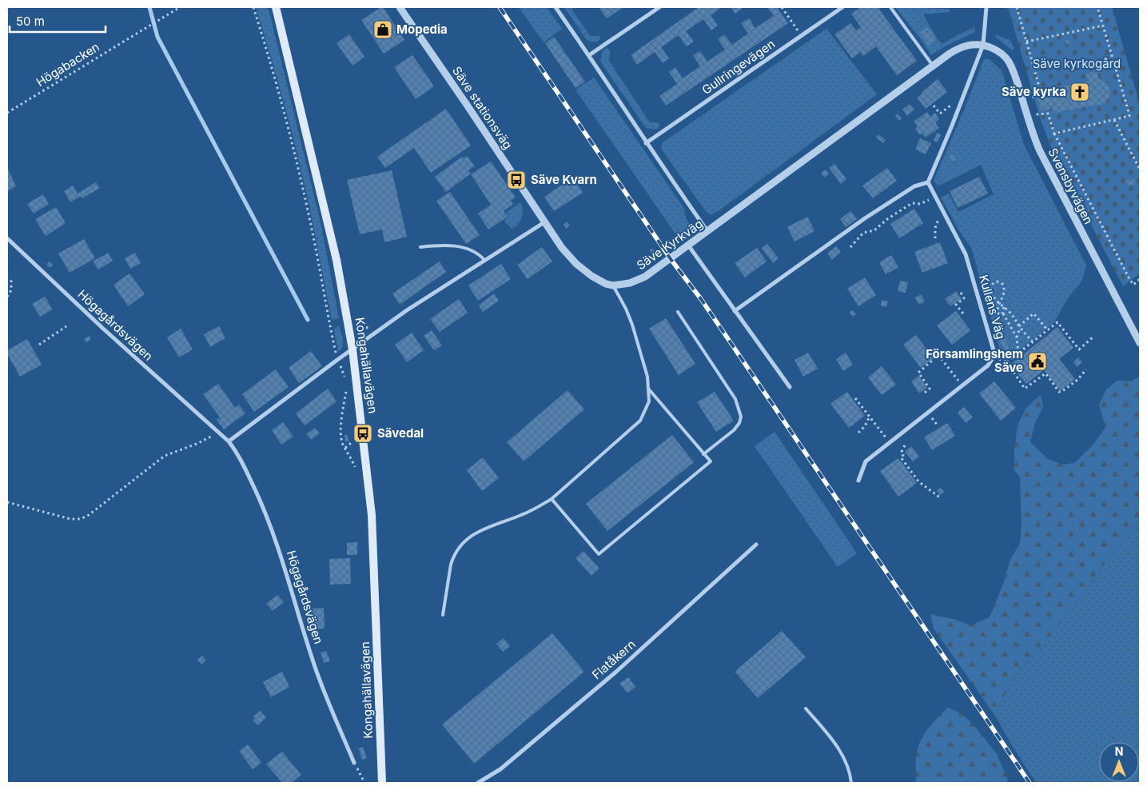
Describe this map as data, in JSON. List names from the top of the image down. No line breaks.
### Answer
{"streets":{"main road":["Kongahällavägen"],"street":["Gullringevägen","Säve stationsväg","Svensbyvägen","Säve Kyrkväg","Kullens Väg","Högagårdsvägen","Flatåkern"],"path":["Högabacken"]},"crossings":[["Svensbyvägen","Säve Kyrkväg"]],"parks":["Säve kyrkogård"],"places":{"shop":["Mopedia"],"church":["Säve kyrka"],"bus stop":["Säve Kvarn","Sävedal"],"public building":["Församlingshem Säve"]},"scale_bar":"50 m","north":"top"}
